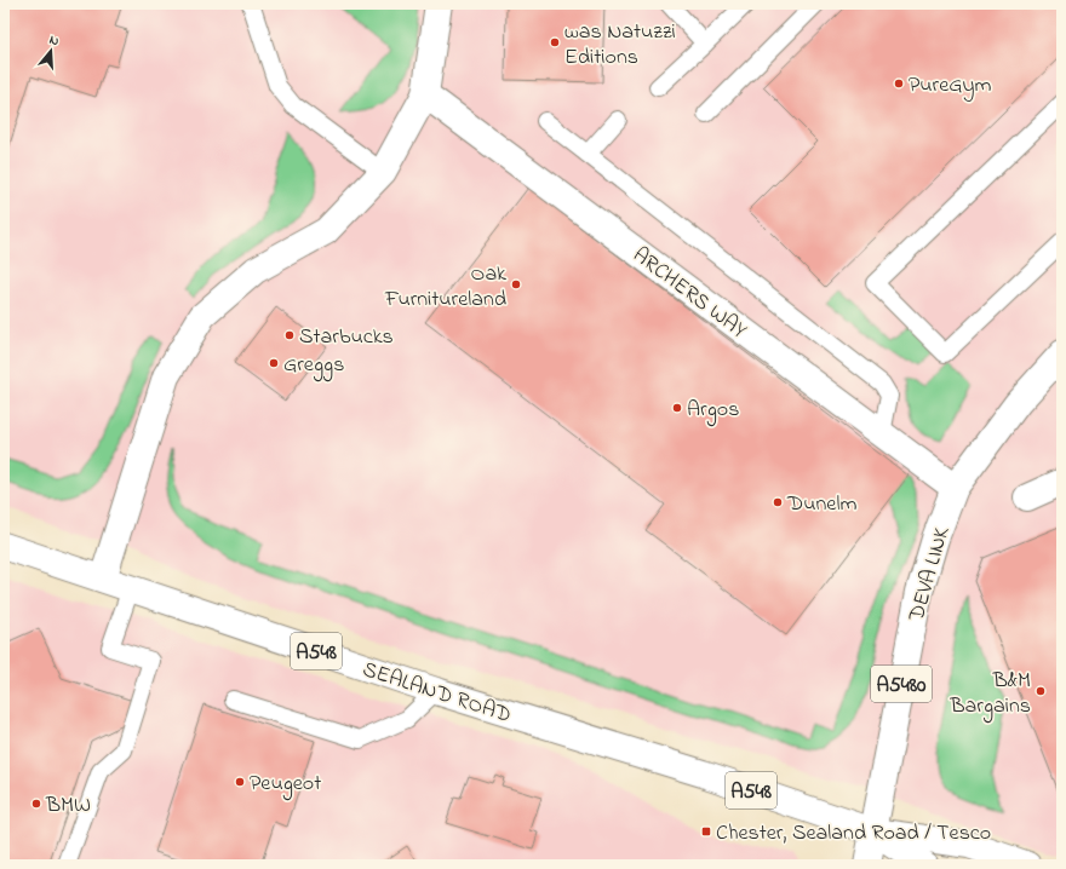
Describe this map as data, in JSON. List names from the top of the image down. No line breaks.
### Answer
{"streets":{"main road":["ARCHERS WAY","DEVA LINK","A548","A5480","SEALAND ROAD"]},"crossings":[["ARCHERS WAY","DEVA LINK"],["DEVA LINK","SEALAND ROAD"]],"places":{"other":["was Natuzzi Editions","PureGym","Oak Furnitureland","Starbucks","Greggs","Argos","Dunelm","B&M Bargains","Peugeot","BMW"],"transit":["Chester, Sealand Road / Tesco"]},"north":"top"}
